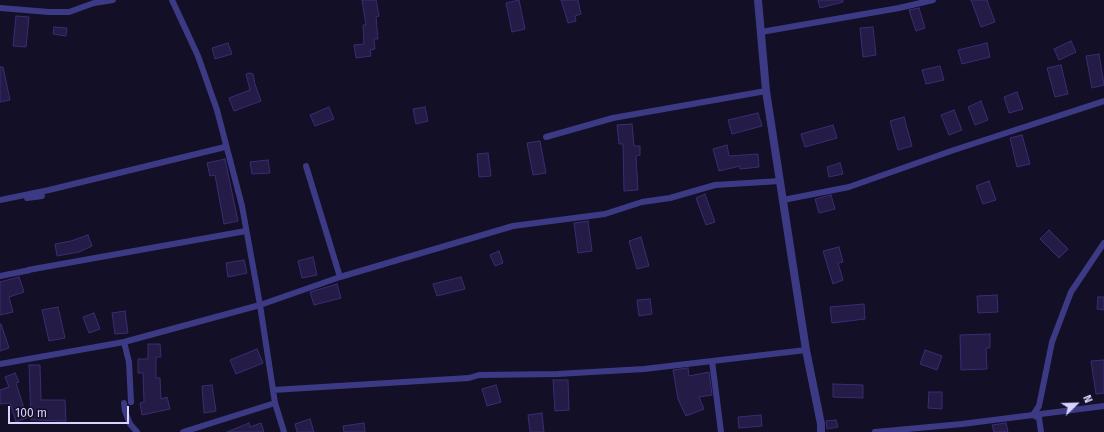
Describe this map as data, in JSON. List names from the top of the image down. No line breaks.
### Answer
{"scale_bar":"100 m","north":"top right"}
